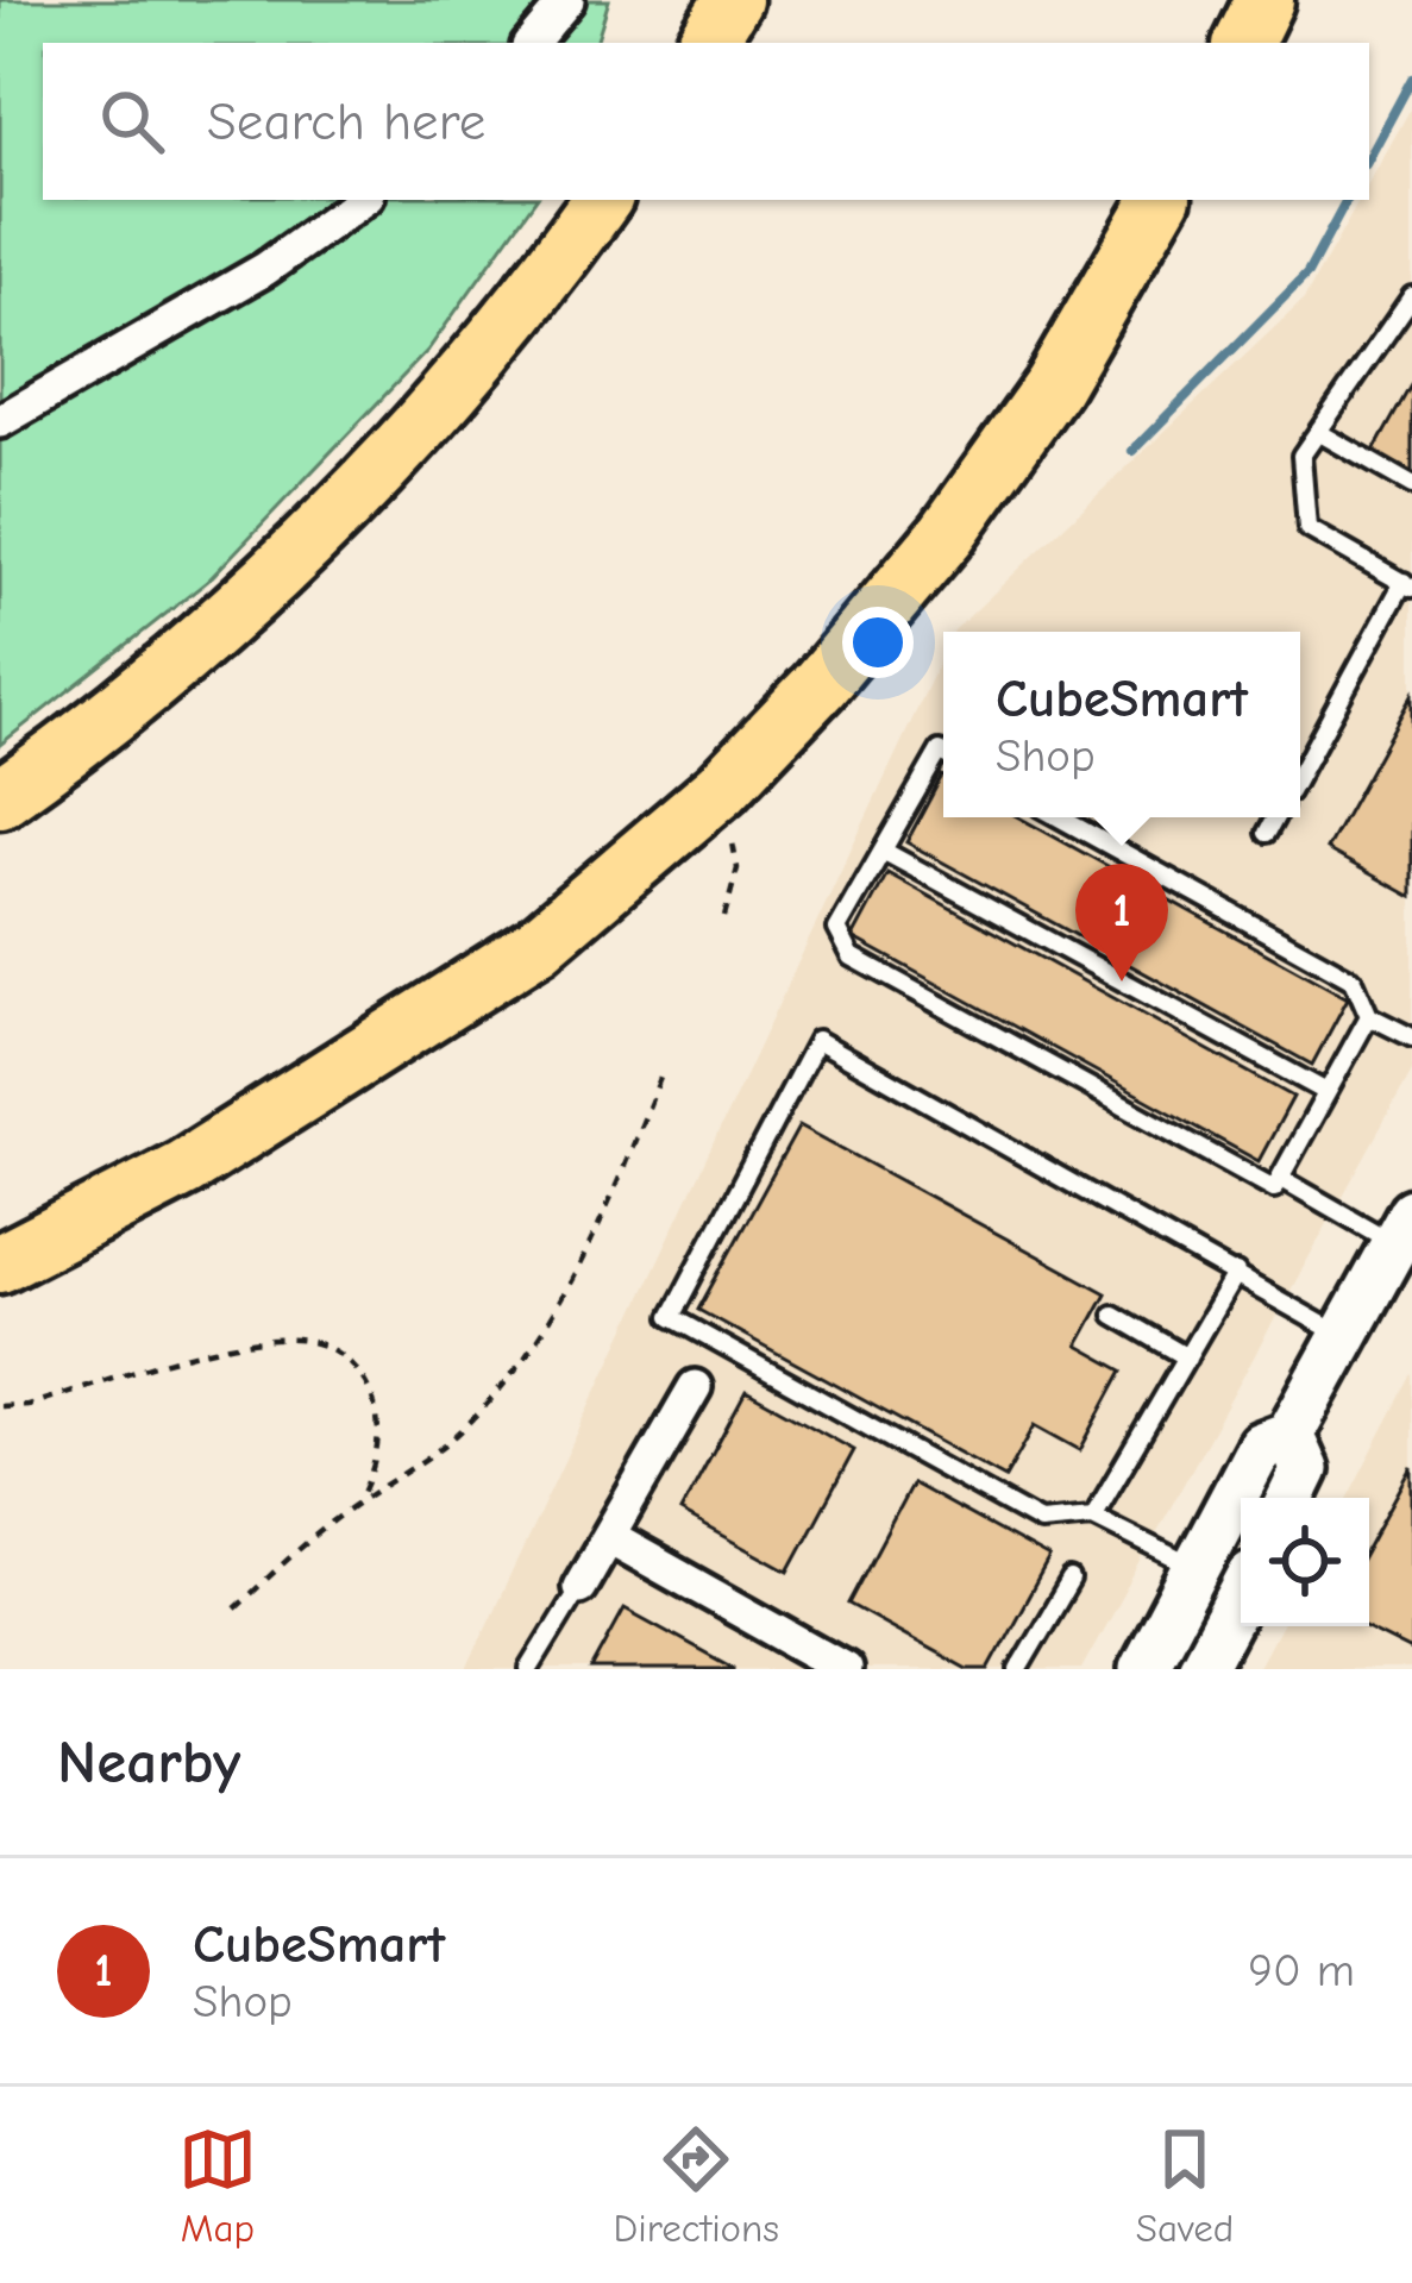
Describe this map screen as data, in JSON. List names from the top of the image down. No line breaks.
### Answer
{"page":{"search":"Search here","popup":["CubeSmart","Shop"],"pins":"1","heading":"Nearby","list":[{"mark":"1","name":"CubeSmart","note":"Shop","value":"90 m"}],"nav":["Map","Directions","Saved"]}}
